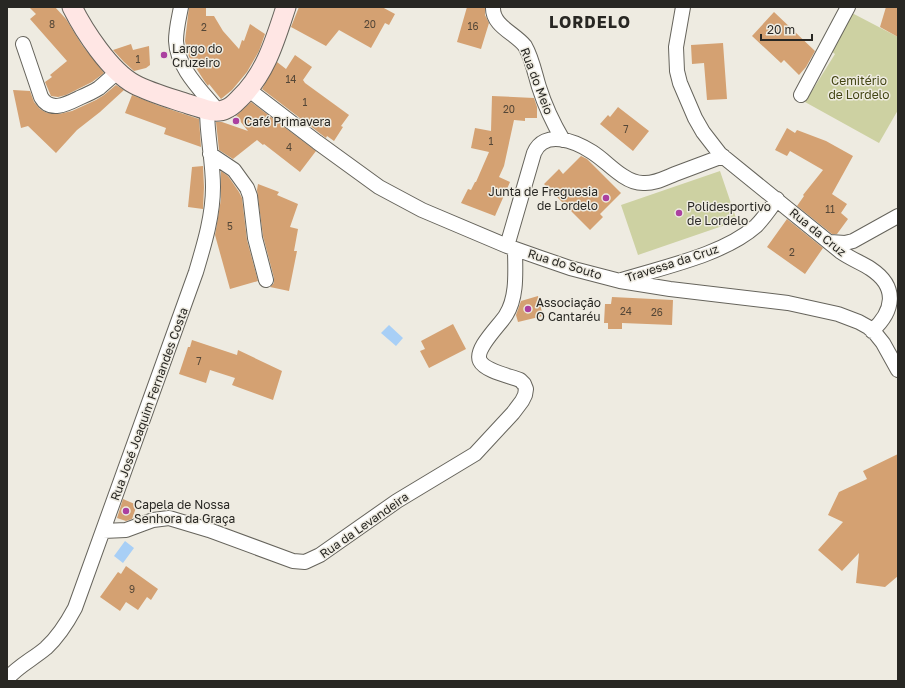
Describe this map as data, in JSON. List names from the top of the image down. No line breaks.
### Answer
{"streets":{"street":["Rua do Meio","Rua da Cruz","Travessa da Cruz","Rua do Souto","Rua José Joaquim Fernandes Costa","Rua da Levandeira"]},"crossings":[["Rua da Cruz","Travessa da Cruz"],["Rua da Cruz","Rua do Souto"],["Travessa da Cruz","Rua do Souto"],["Rua do Souto","Rua da Levandeira"],["Rua José Joaquim Fernandes Costa","Rua da Levandeira"]],"districts":["LORDELO"],"parks":["Cemitério de Lordelo"],"places":["Largo do Cruzeiro","Café Primavera","Junta de Freguesia de Lordelo","Polidesportivo de Lordelo","Associação O Cantaréu","Capela de Nossa Senhora da Graça"],"house_numbers":["8","20","16","2","1","14","1","20","7","1","4","11","5","2","24","26","7","9"],"scale_bar":"20 m"}
